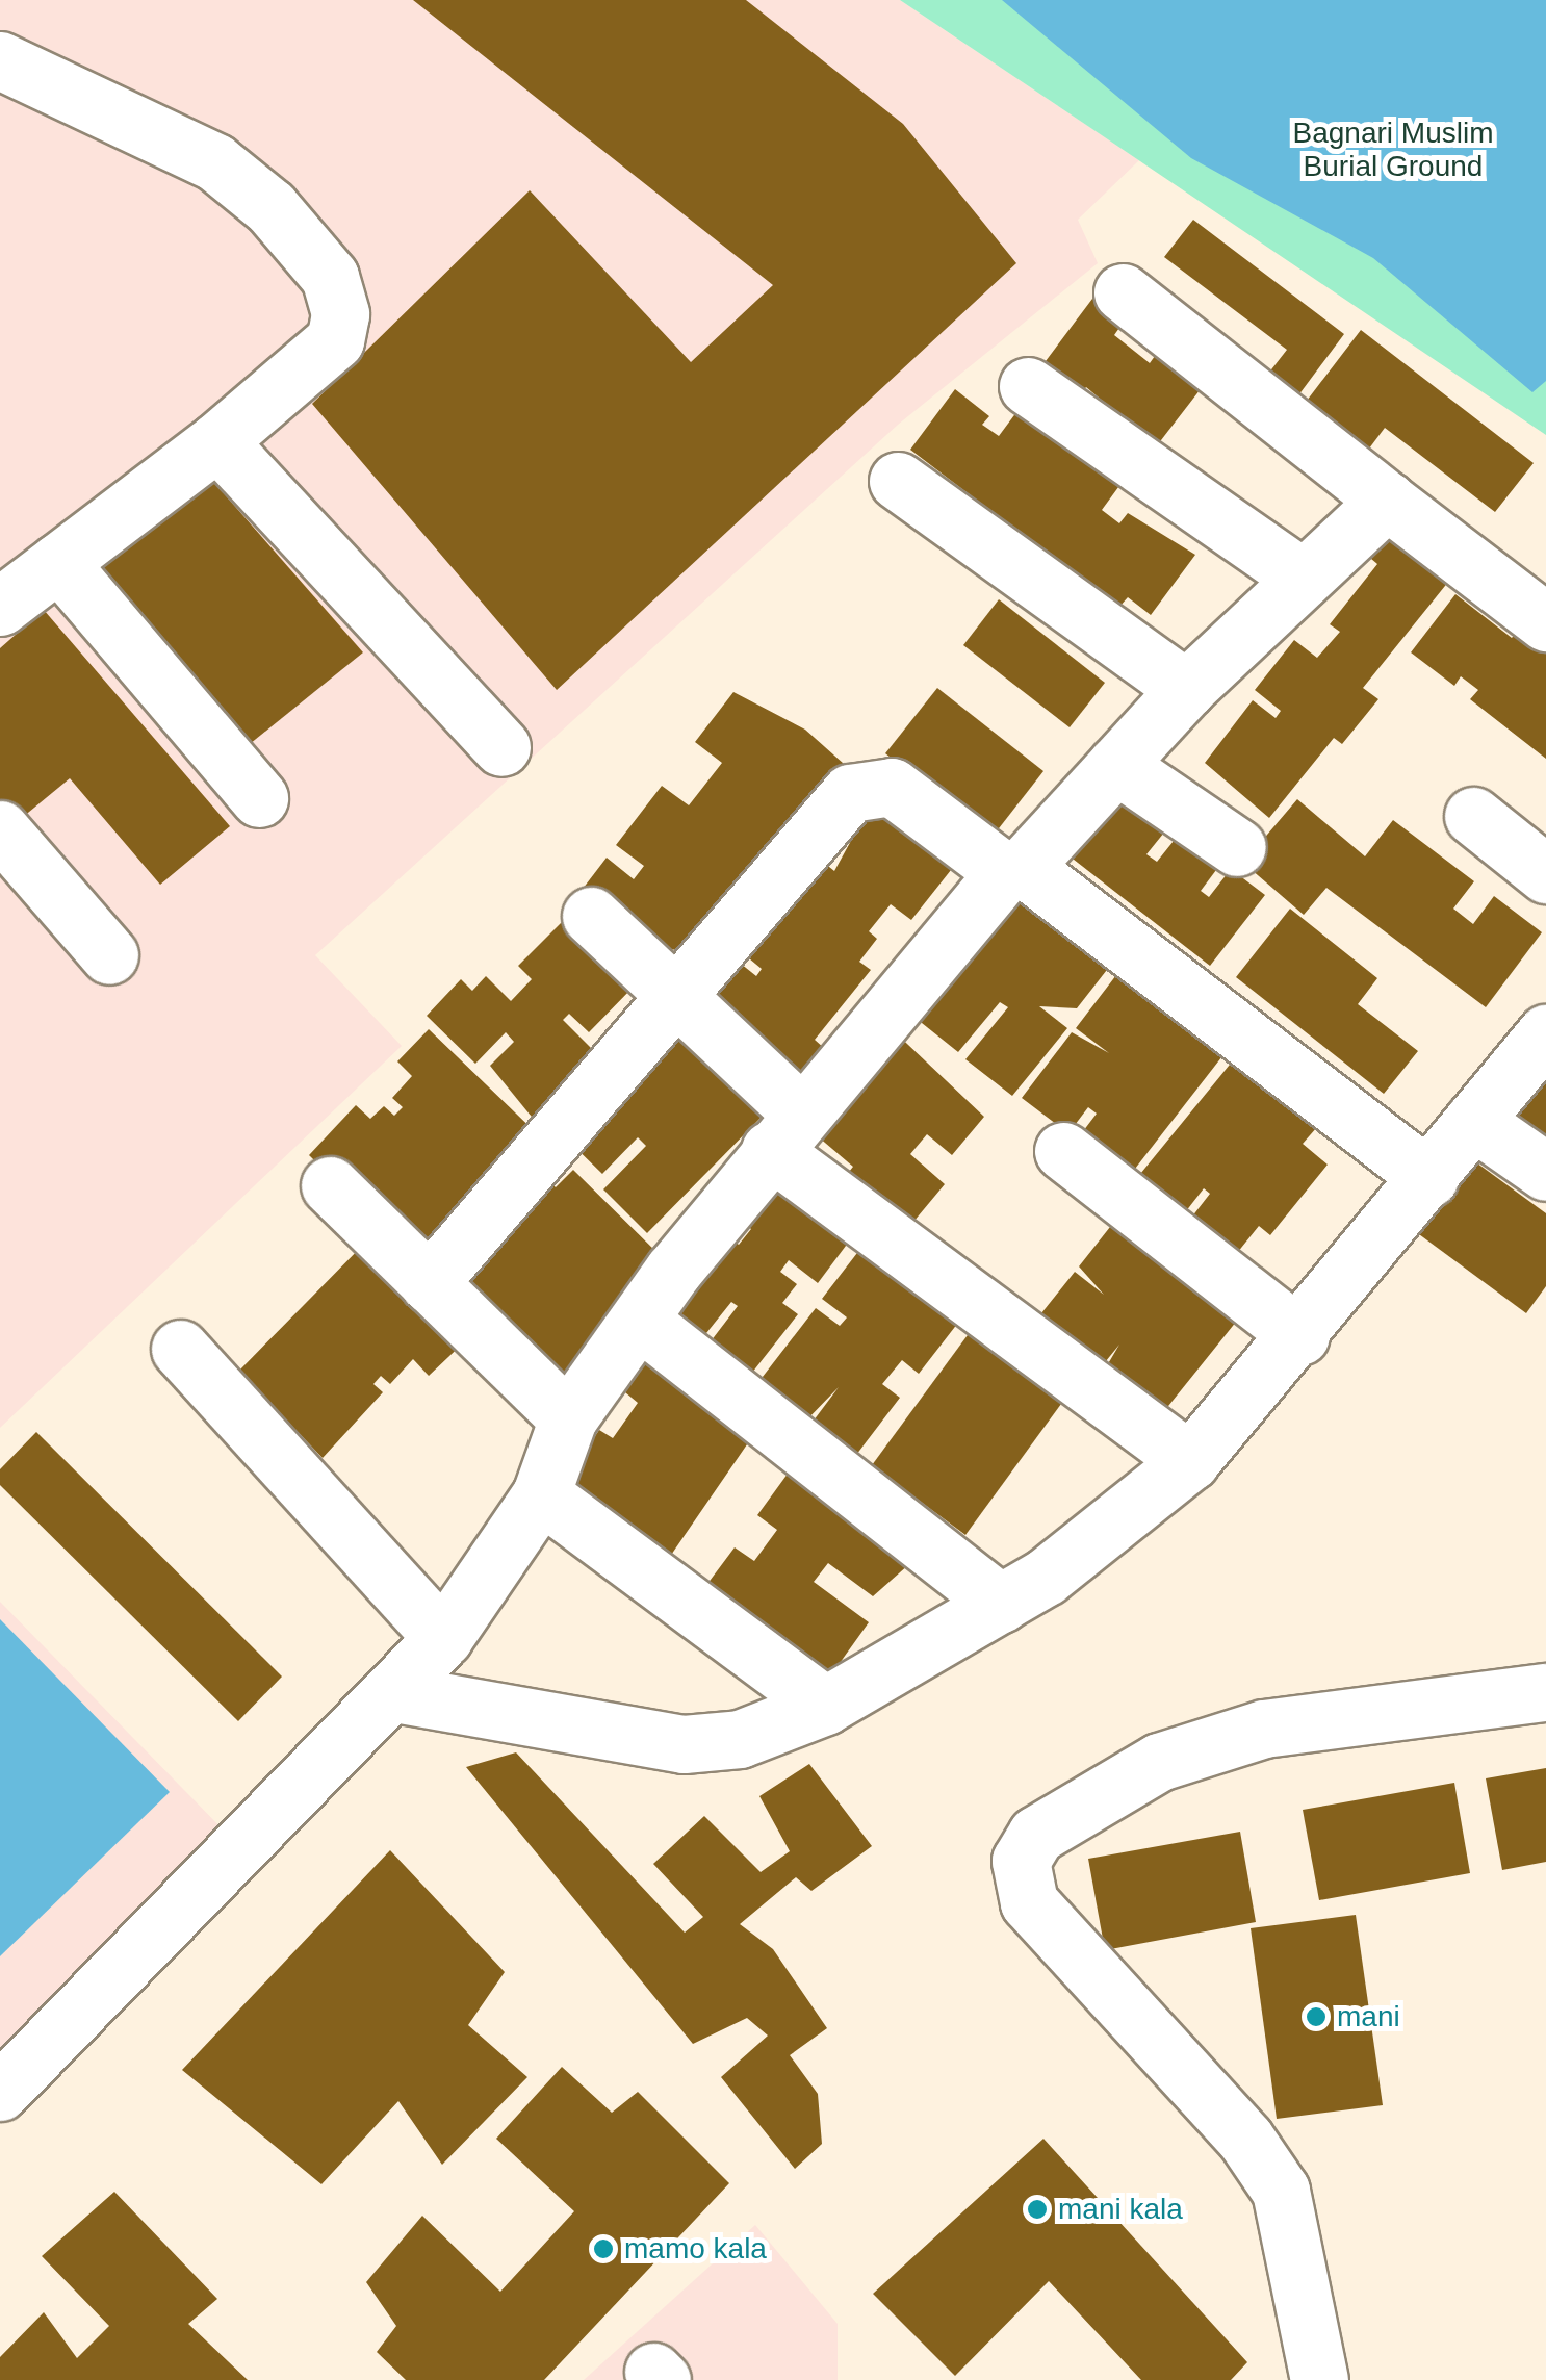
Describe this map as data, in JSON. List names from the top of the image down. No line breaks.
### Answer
{"parks":["Bagnari Muslim Burial Ground"],"places":["mani","mani kala","mamo kala"]}
